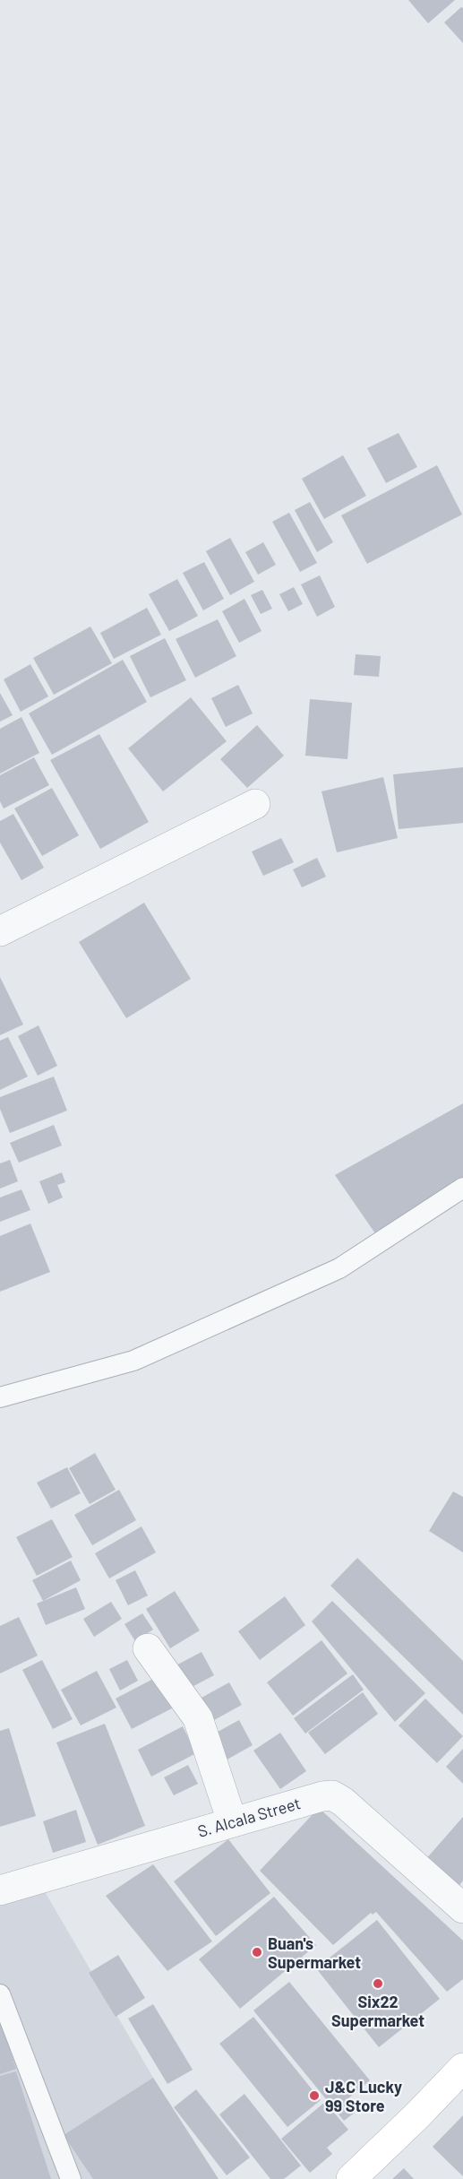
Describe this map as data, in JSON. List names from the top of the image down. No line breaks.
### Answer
{"streets":{"street":["S. Alcala Street"]},"places":["Buan's Supermarket","Six22 Supermarket","J&C Lucky 99 Store"]}
